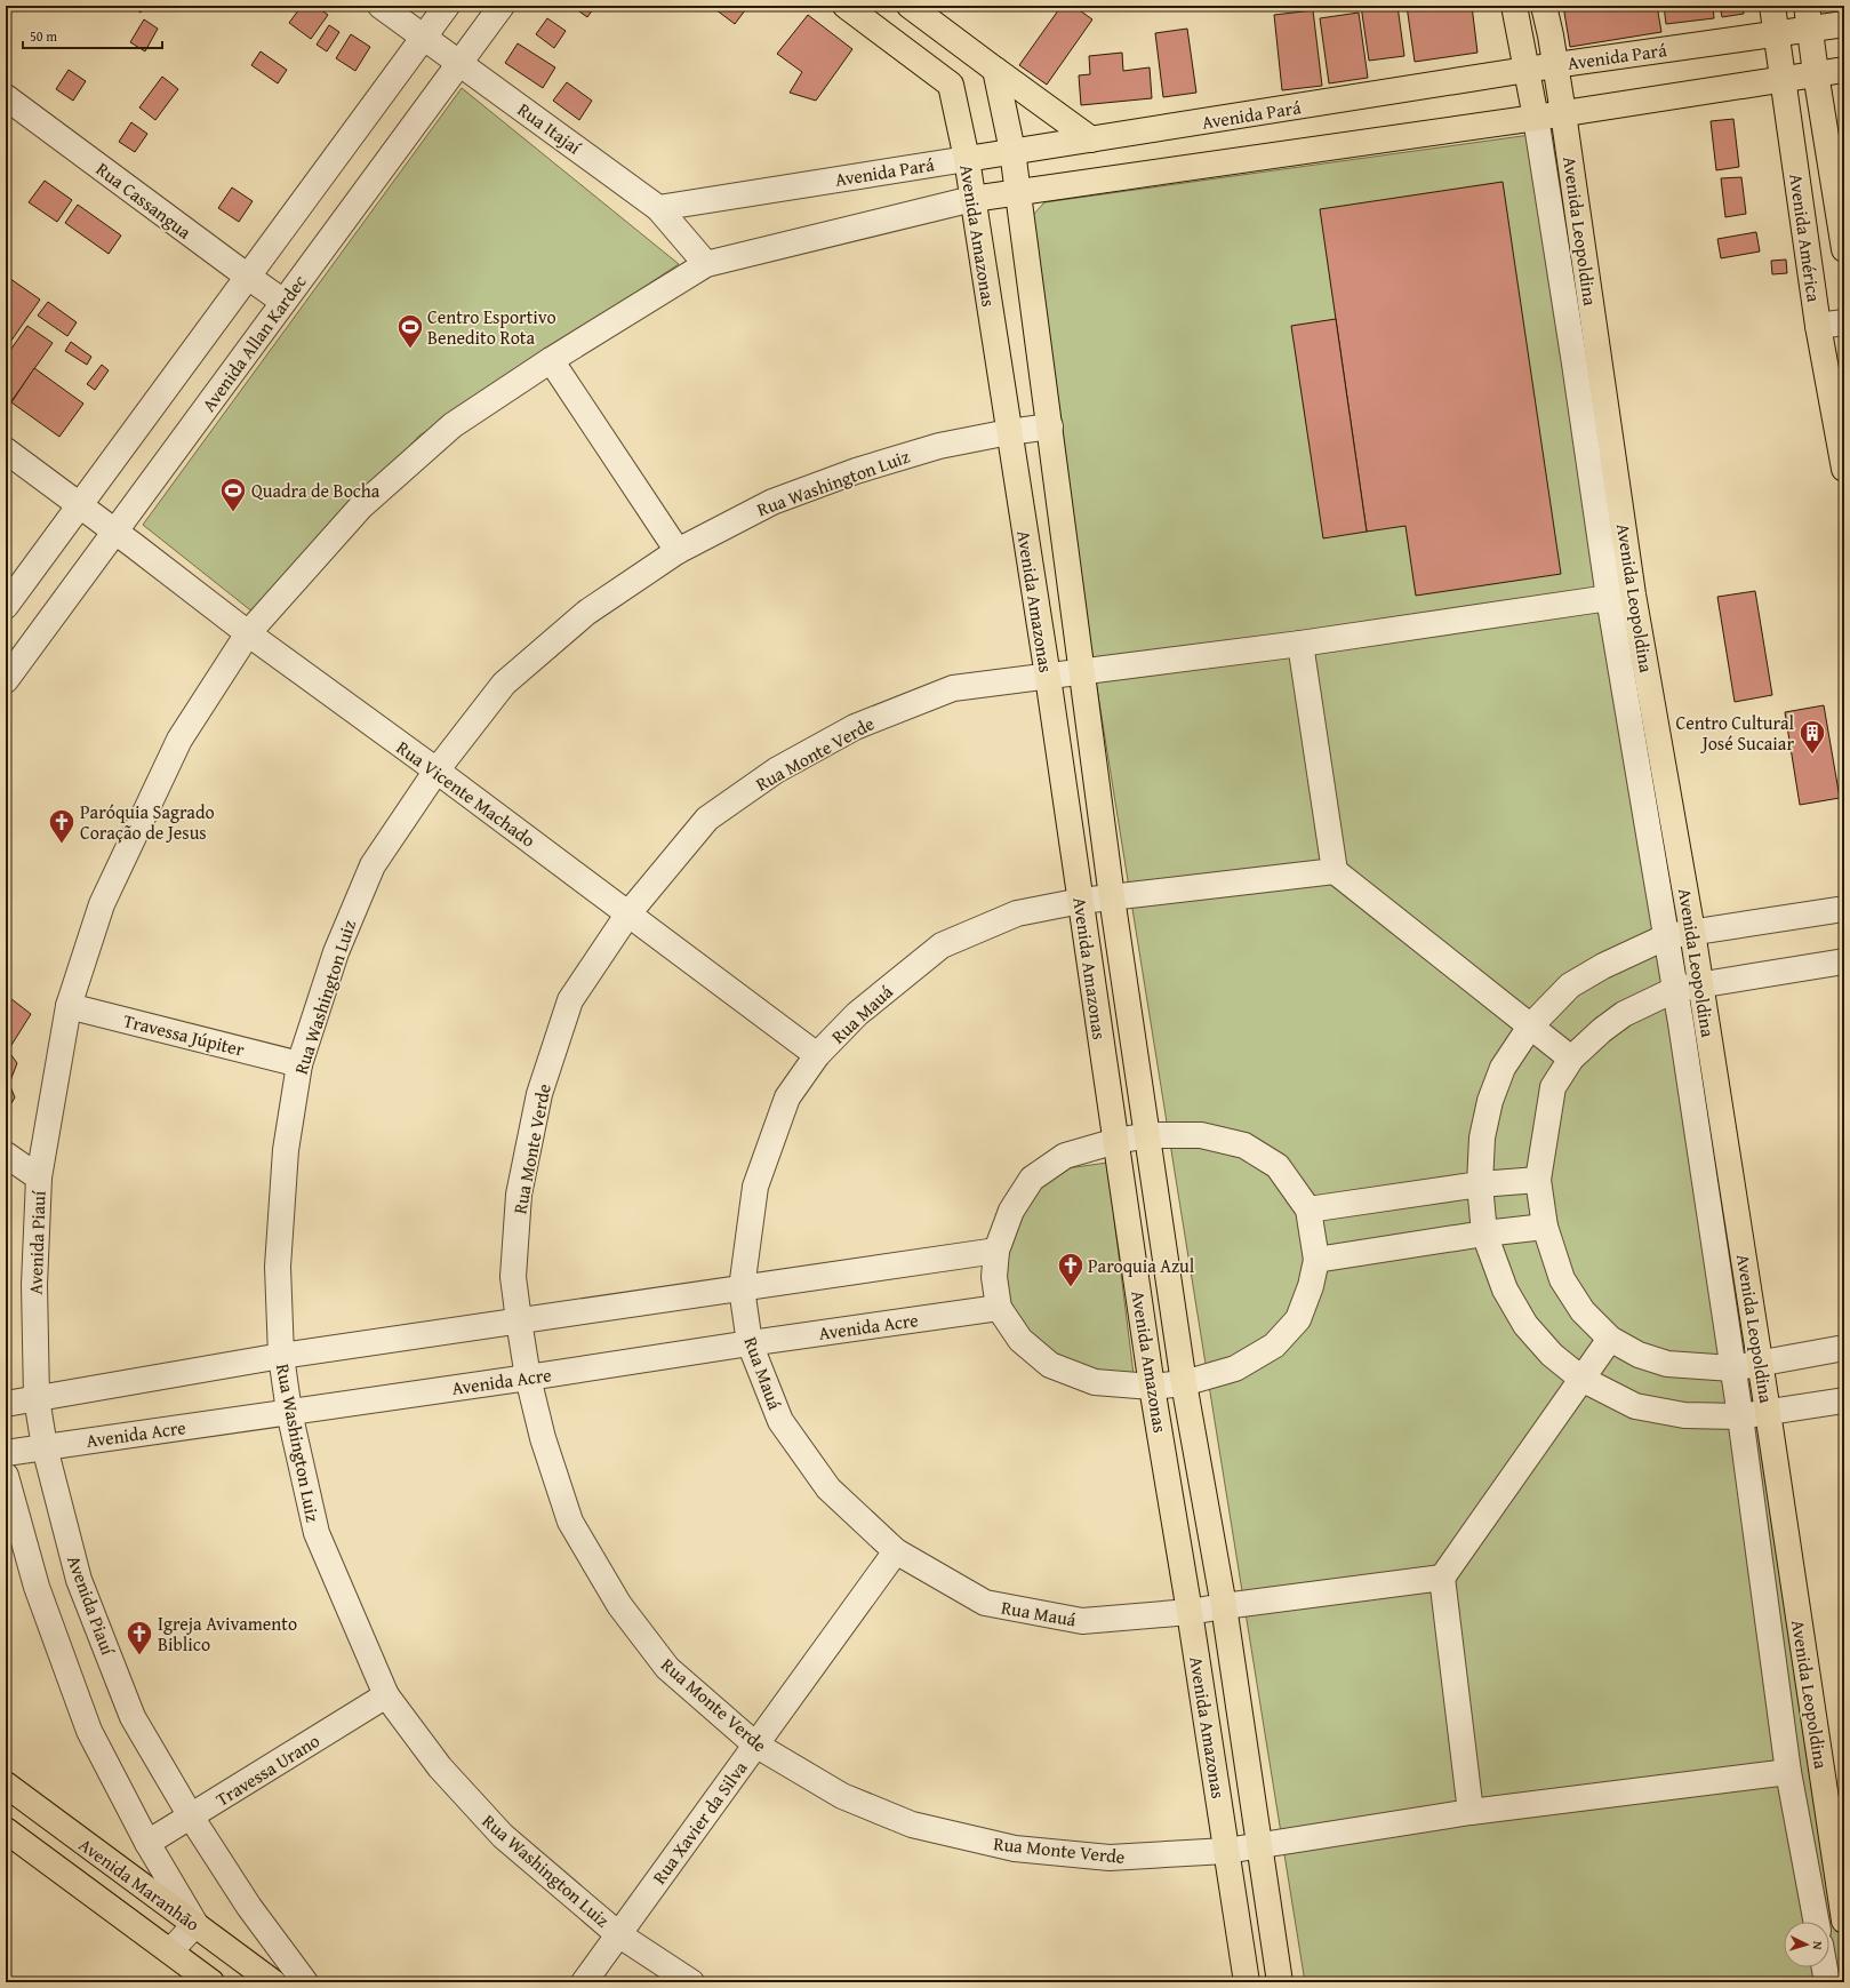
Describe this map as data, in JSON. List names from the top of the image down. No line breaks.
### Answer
{"streets":{"main road":["Avenida Pará","Avenida Leopoldina","Avenida Amazonas","Avenida América","Avenida Maranhão"],"street":["Rua Itajaí","Rua Cassangua","Avenida Allan Kardec","Rua Washington Luiz","Rua Monte Verde","Rua Vicente Machado","Rua Mauá","Travessa Júpiter","Avenida Piauí","Avenida Acre","Travessa Urano","Rua Xavier da Silva"]},"crossings":[["Avenida Pará","Rua Itajaí"],["Avenida Pará","Avenida Leopoldina"],["Avenida Pará","Avenida Amazonas"],["Avenida Pará","Avenida América"],["Rua Itajaí","Avenida Allan Kardec"],["Rua Itajaí","Avenida Piauí"],["Rua Cassangua","Avenida Allan Kardec"],["Avenida Amazonas","Rua Washington Luiz"],["Avenida Amazonas","Rua Monte Verde"],["Avenida Amazonas","Rua Mauá"],["Avenida Allan Kardec","Rua Vicente Machado"],["Rua Washington Luiz","Rua Vicente Machado"],["Rua Washington Luiz","Travessa Júpiter"],["Rua Washington Luiz","Avenida Acre"],["Rua Washington Luiz","Travessa Urano"],["Rua Washington Luiz","Rua Xavier da Silva"],["Rua Monte Verde","Rua Vicente Machado"],["Rua Monte Verde","Avenida Acre"],["Rua Monte Verde","Rua Xavier da Silva"],["Rua Vicente Machado","Rua Mauá"],["Rua Vicente Machado","Avenida Piauí"],["Rua Mauá","Avenida Acre"],["Rua Mauá","Rua Xavier da Silva"],["Travessa Júpiter","Avenida Piauí"],["Avenida Piauí","Avenida Acre"],["Avenida Piauí","Travessa Urano"]],"places":{"sports":["Centro Esportivo Benedito Rota","Quadra de Bocha"],"building":["Centro Cultural José Sucaiar"],"church":["Paróquia Sagrado Coração de Jesus","Paroquia Azul","Igreja Avivamento Biblico"]},"scale_bar":"50 m","north":"right"}
